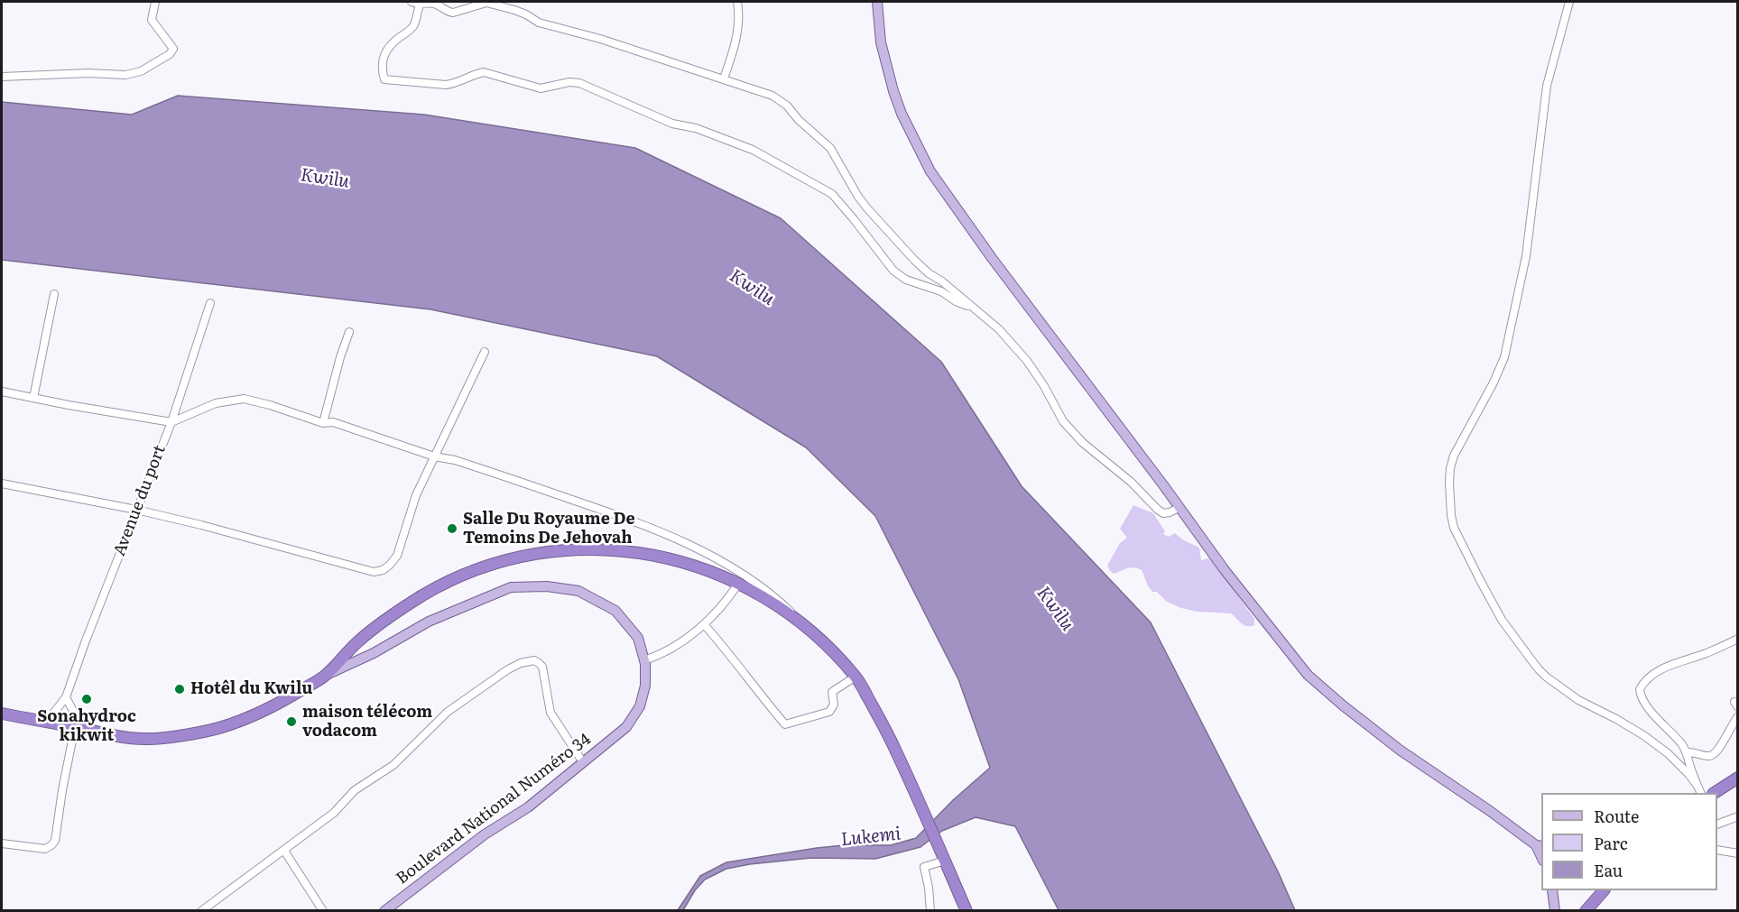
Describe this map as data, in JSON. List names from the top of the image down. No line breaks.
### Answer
{"streets":{"main road":["Boulevard National Numéro 34"],"street":["Avenue du port"]},"water":["Kwilu","Lukemi"],"places":["Salle Du Royaume De Temoins De Jehovah","Hotêl du Kwilu","Sonahydroc kikwit","maison télécom vodacom"],"legend":["Route","Parc","Eau"]}
